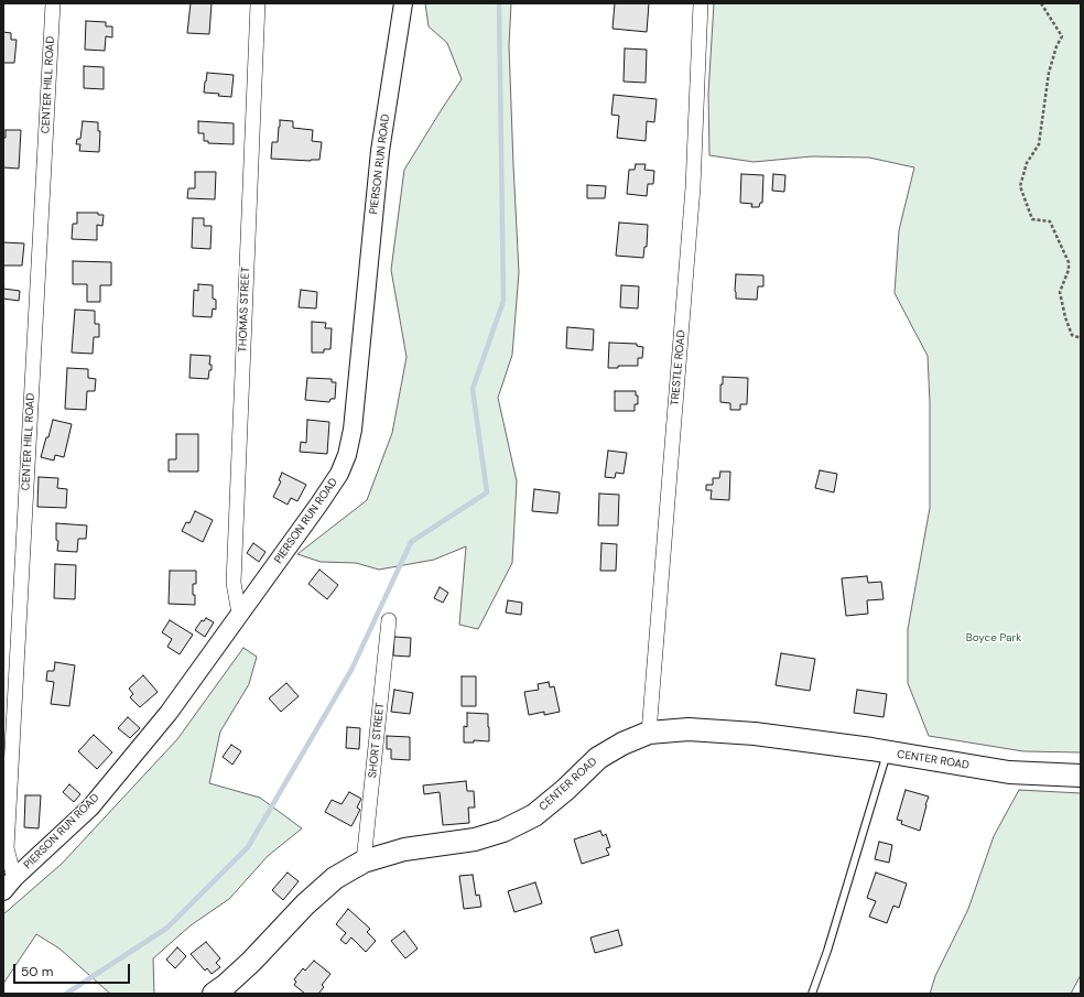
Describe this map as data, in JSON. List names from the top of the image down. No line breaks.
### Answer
{"streets":{"main road":["CENTER ROAD"],"street":["CENTER HILL ROAD","PIERSON RUN ROAD","THOMAS STREET","TRESTLE ROAD","SHORT STREET"]},"crossings":[["CENTER HILL ROAD","PIERSON RUN ROAD"],["PIERSON RUN ROAD","THOMAS STREET"],["TRESTLE ROAD","CENTER ROAD"],["SHORT STREET","CENTER ROAD"]],"parks":["Boyce Park"],"scale_bar":"50 m"}
